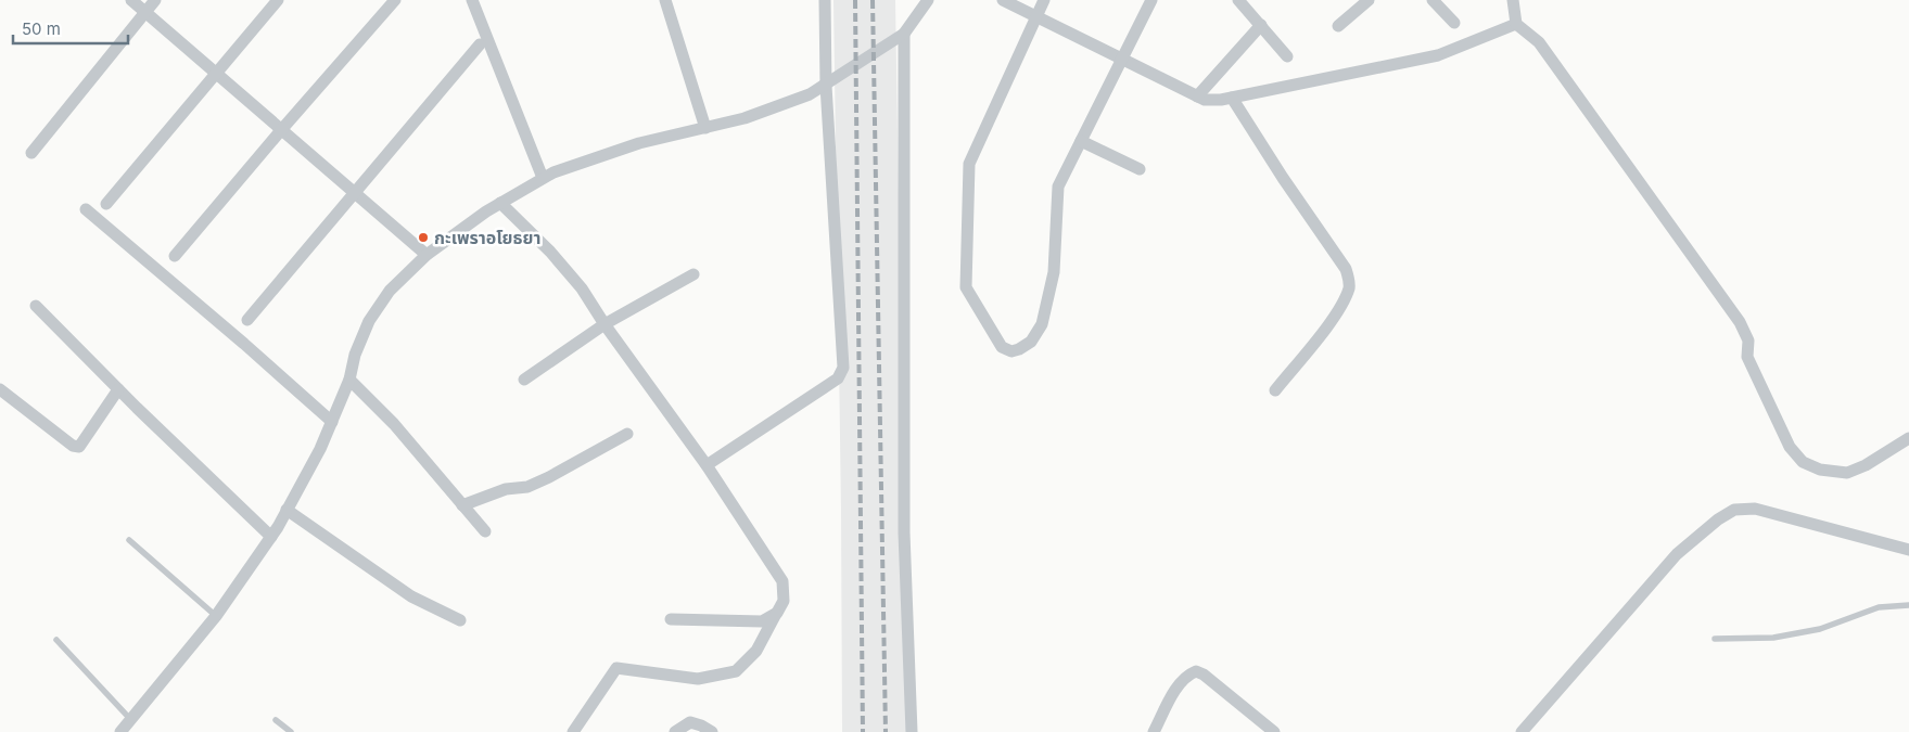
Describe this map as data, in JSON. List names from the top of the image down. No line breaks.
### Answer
{"places":["กะเพราอโยธยา"],"scale_bar":"50 m"}
